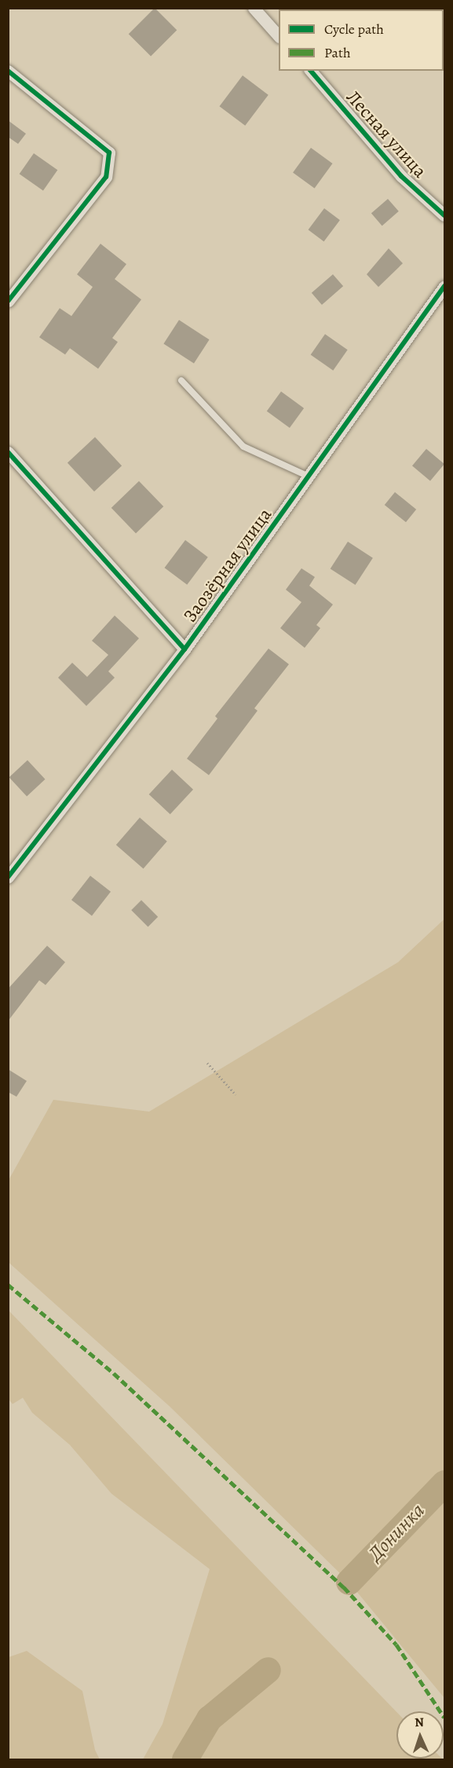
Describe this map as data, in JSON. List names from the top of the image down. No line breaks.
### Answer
{"streets":{"street":["Лесная улица","Заозёрная улица"]},"water":["Донинка"],"legend":["Cycle path","Path"],"north":"top"}
